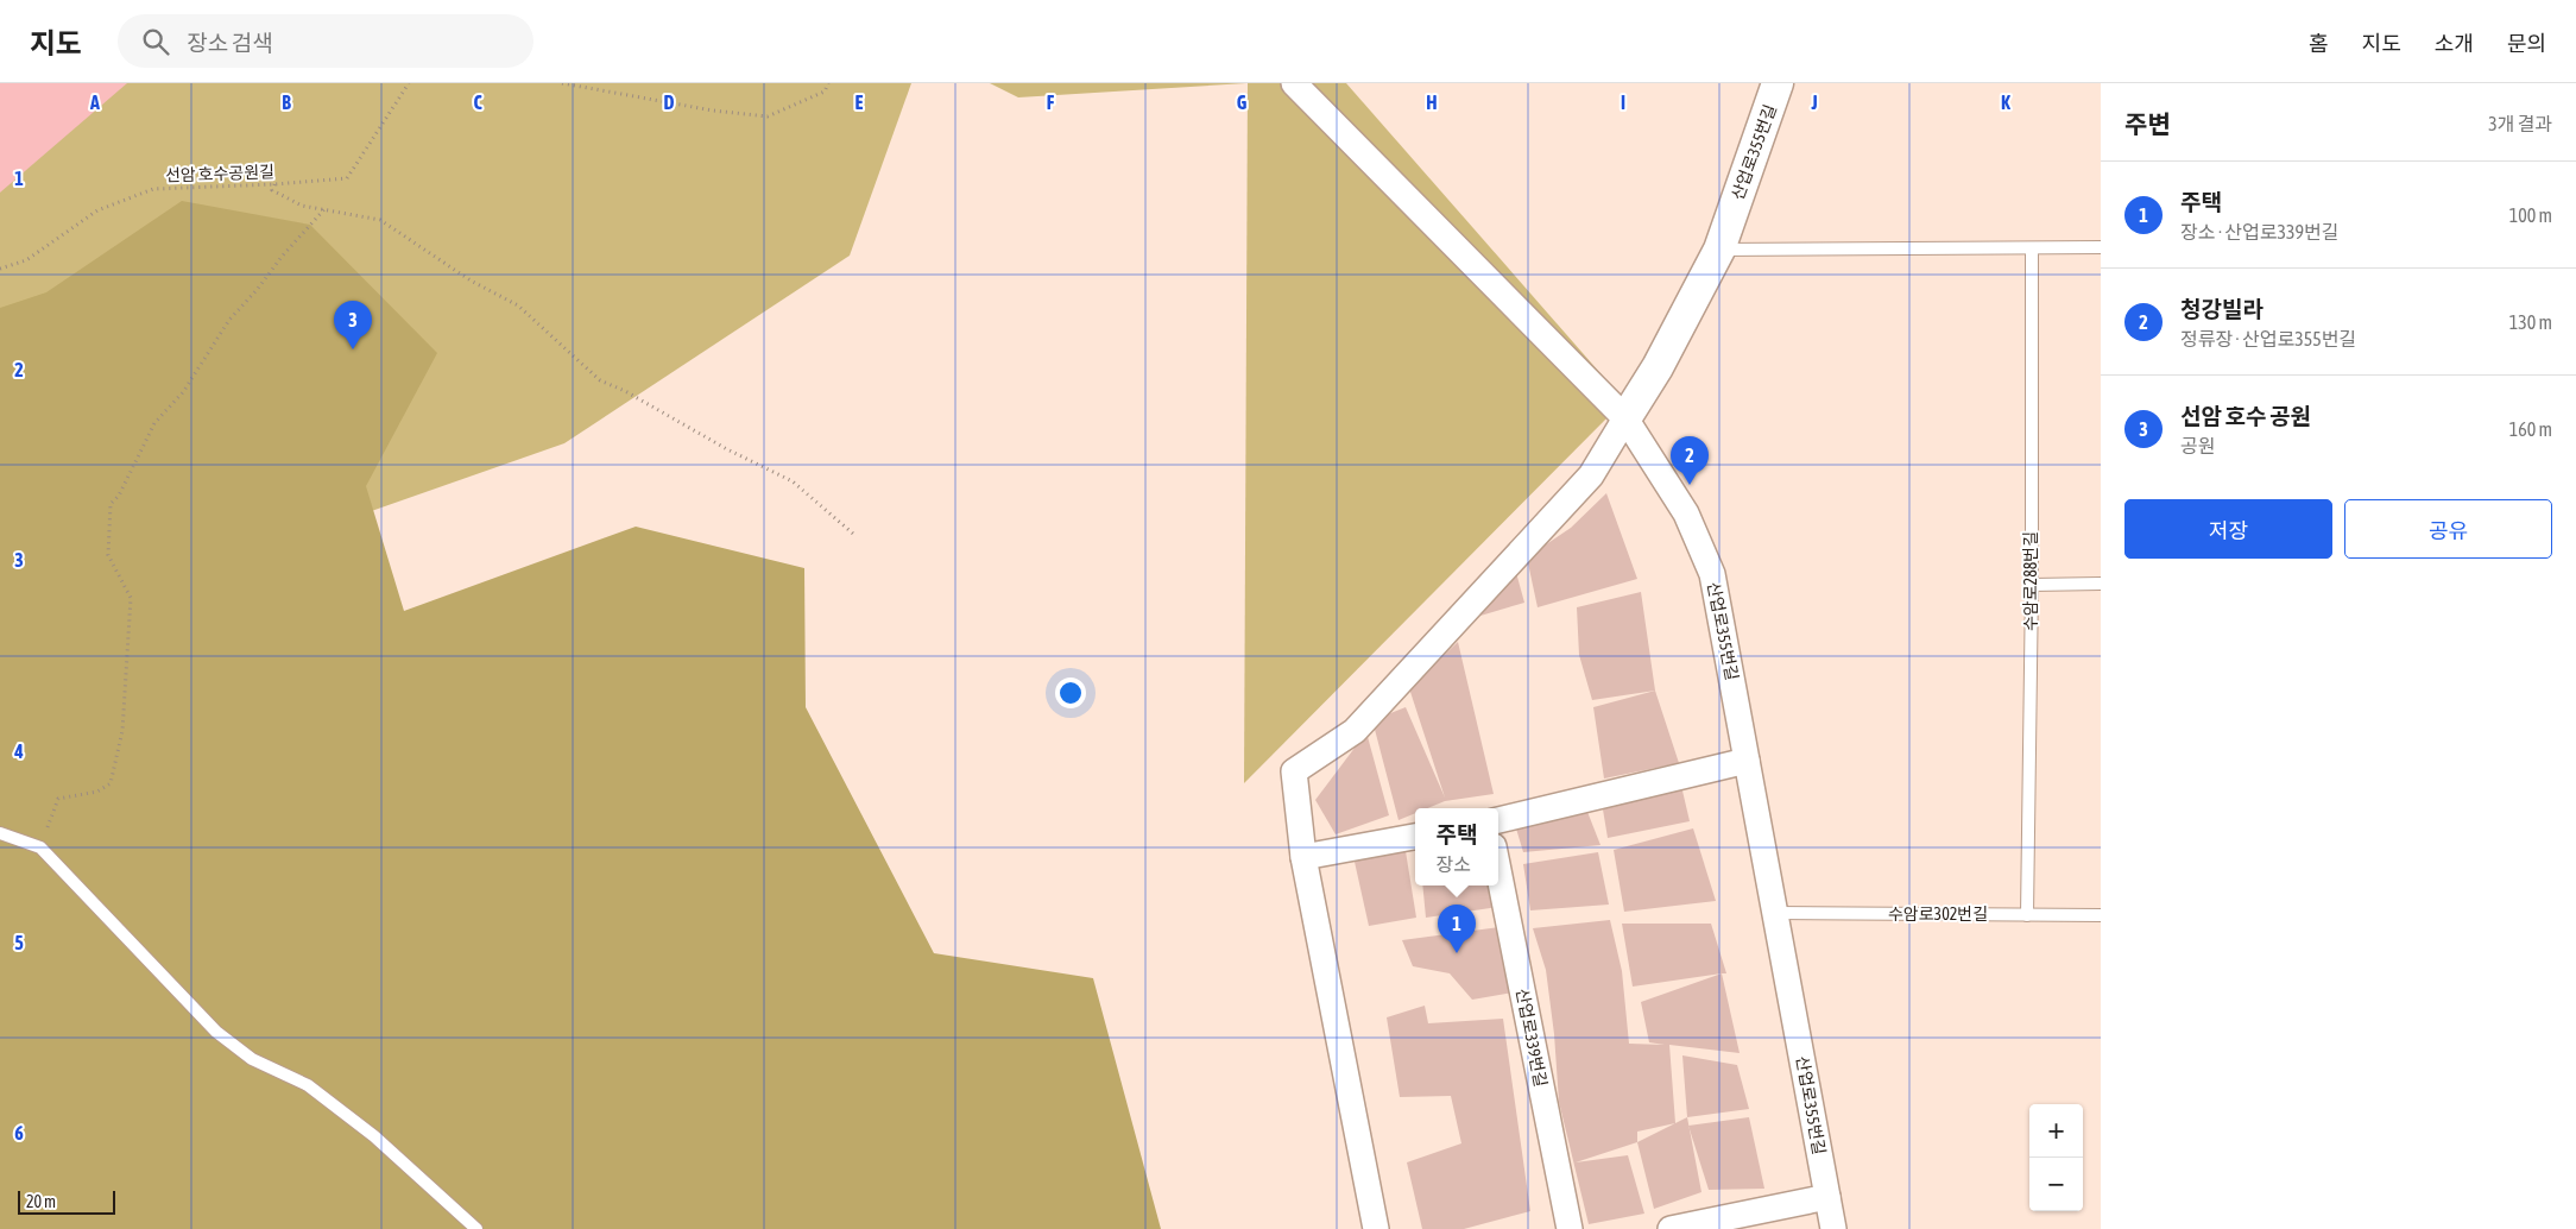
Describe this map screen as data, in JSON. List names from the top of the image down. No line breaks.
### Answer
{"streets":{"street":["산업로355번길","산업로339번길"],"lane":["수암로288번길","수암로302번길"],"path":["선암 호수공원길"]},"crossings":[["산업로355번길","수암로302번길"],["수암로288번길","수암로302번길"]],"scale_bar":"20 m","page":{"header":"지도","search":"장소 검색","nav":["홈","지도","소개","문의"],"heading":["주변","3개 결과"],"list":[{"mark":"1","name":"주택","note":"장소 · 산업로339번길","value":"100 m"},{"mark":"2","name":"청강빌라","note":"정류장 · 산업로355번길","value":"130 m"},{"mark":"3","name":"선암 호수 공원","note":"공원","value":"160 m"}],"pins":["3","2","1"],"buttons":["저장","공유"],"popup":["주택","장소"],"map_buttons":["+","−"],"scale":"20 m"},"grid":{"columns":["A","B","C","D","E","F","G","H","I","J","K"],"rows":["1","2","3","4","5","6"]}}
